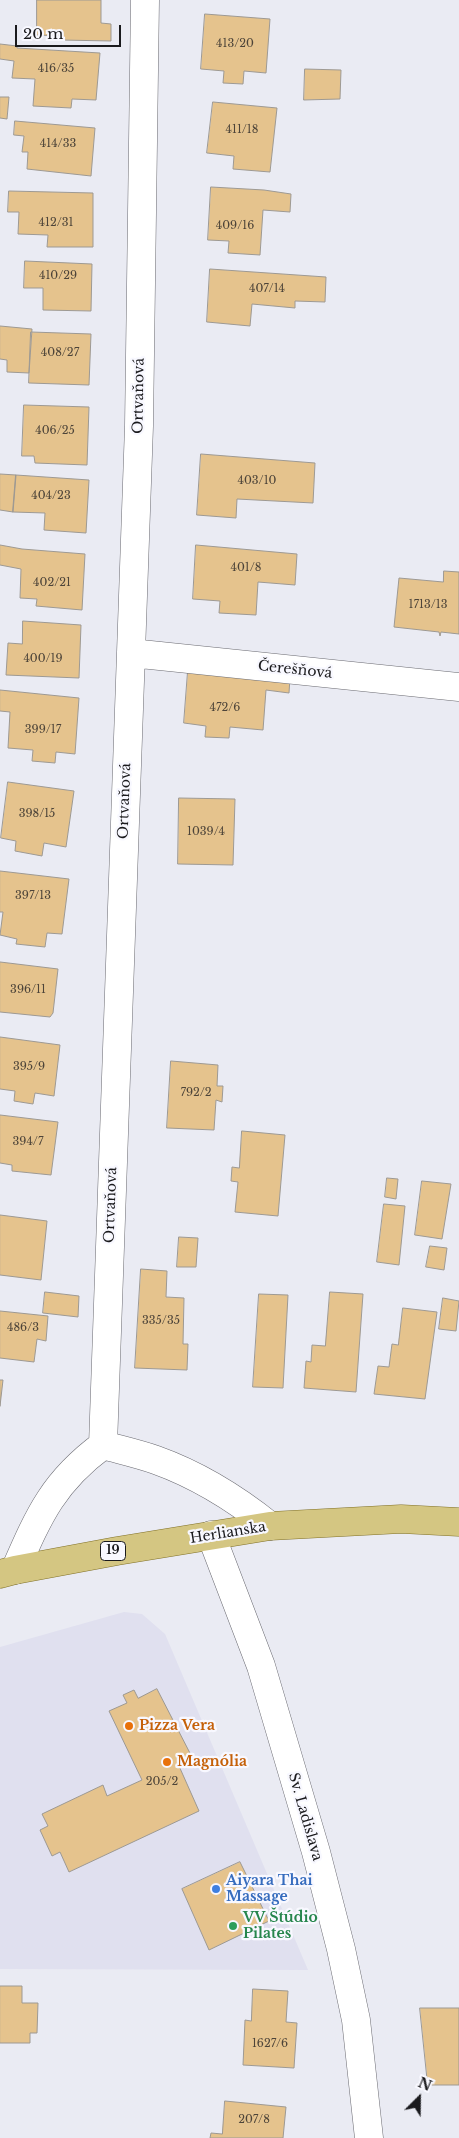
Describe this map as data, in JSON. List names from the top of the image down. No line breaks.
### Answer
{"streets":{"main road":["Herlianska","19"],"street":["Ortvaňová","Čerešňová","Sv. Ladislava"]},"crossings":[["Ortvaňová","Čerešňová"],["Herlianska","Sv. Ladislava"]],"places":["Pizza Vera","Magnólia","Aiyara Thai Massage","VV Štúdio Pilates"],"house_numbers":["413/20","416/35","411/18","414/33","412/31","409/16","410/29","407/14","408/27","406/25","403/10","404/23","401/8","402/21","1713/13","400/19","472/6","399/17","398/15","1039/4","397/13","396/11","395/9","792/2","394/7","335/35","486/3","205/2","1627/6","207/8"],"scale_bar":"20 m","north":"top right"}
